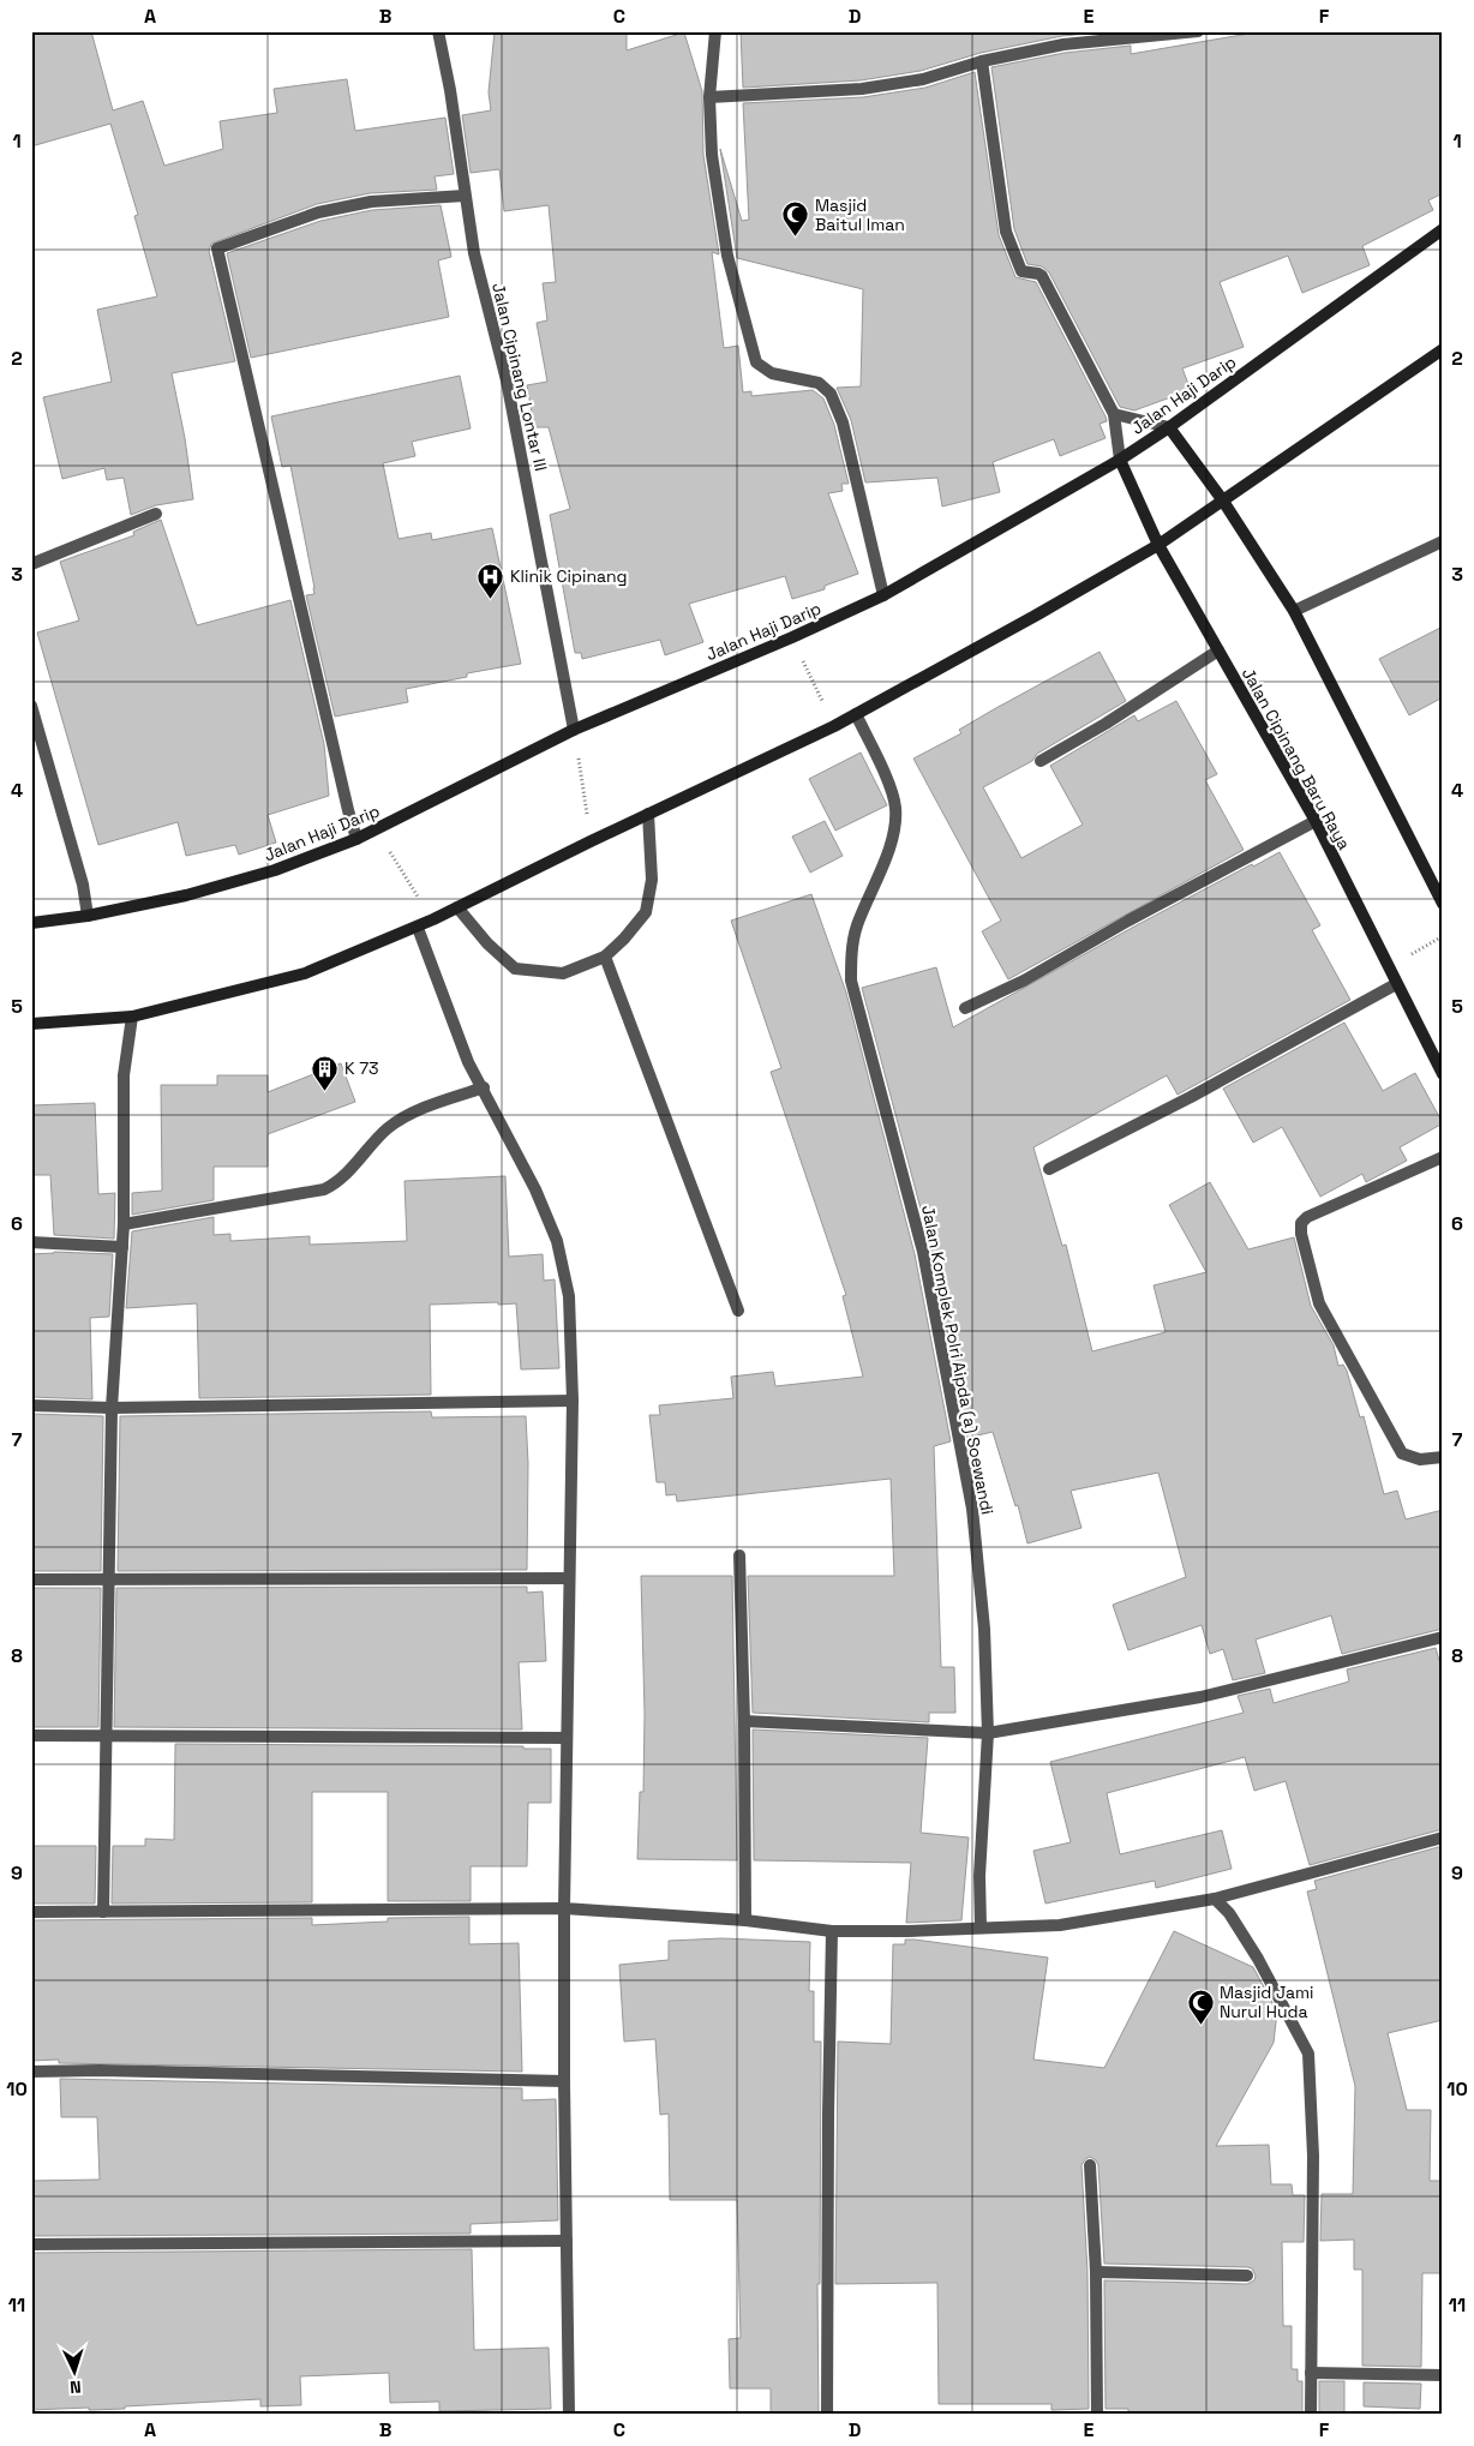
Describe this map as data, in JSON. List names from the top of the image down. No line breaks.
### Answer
{"streets":{"main road":["Jalan Haji Darip","Jalan Cipinang Baru Raya"],"street":["Jalan Cipinang Lontar III","Jalan Komplek Polri Aipda (a) Soewandi"]},"crossings":[["Jalan Cipinang Lontar III","Jalan Haji Darip"],["Jalan Haji Darip","Jalan Cipinang Baru Raya"]],"places":{"mosque":["Masjid Baitul Iman","Masjid Jami Nurul Huda"],"hospital":["Klinik Cipinang"],"building":["K 73"]},"north":"bottom","grid":{"columns":["A","B","C","D","E","F"],"rows":["1","2","3","4","5","6","7","8","9","10","11"]}}
